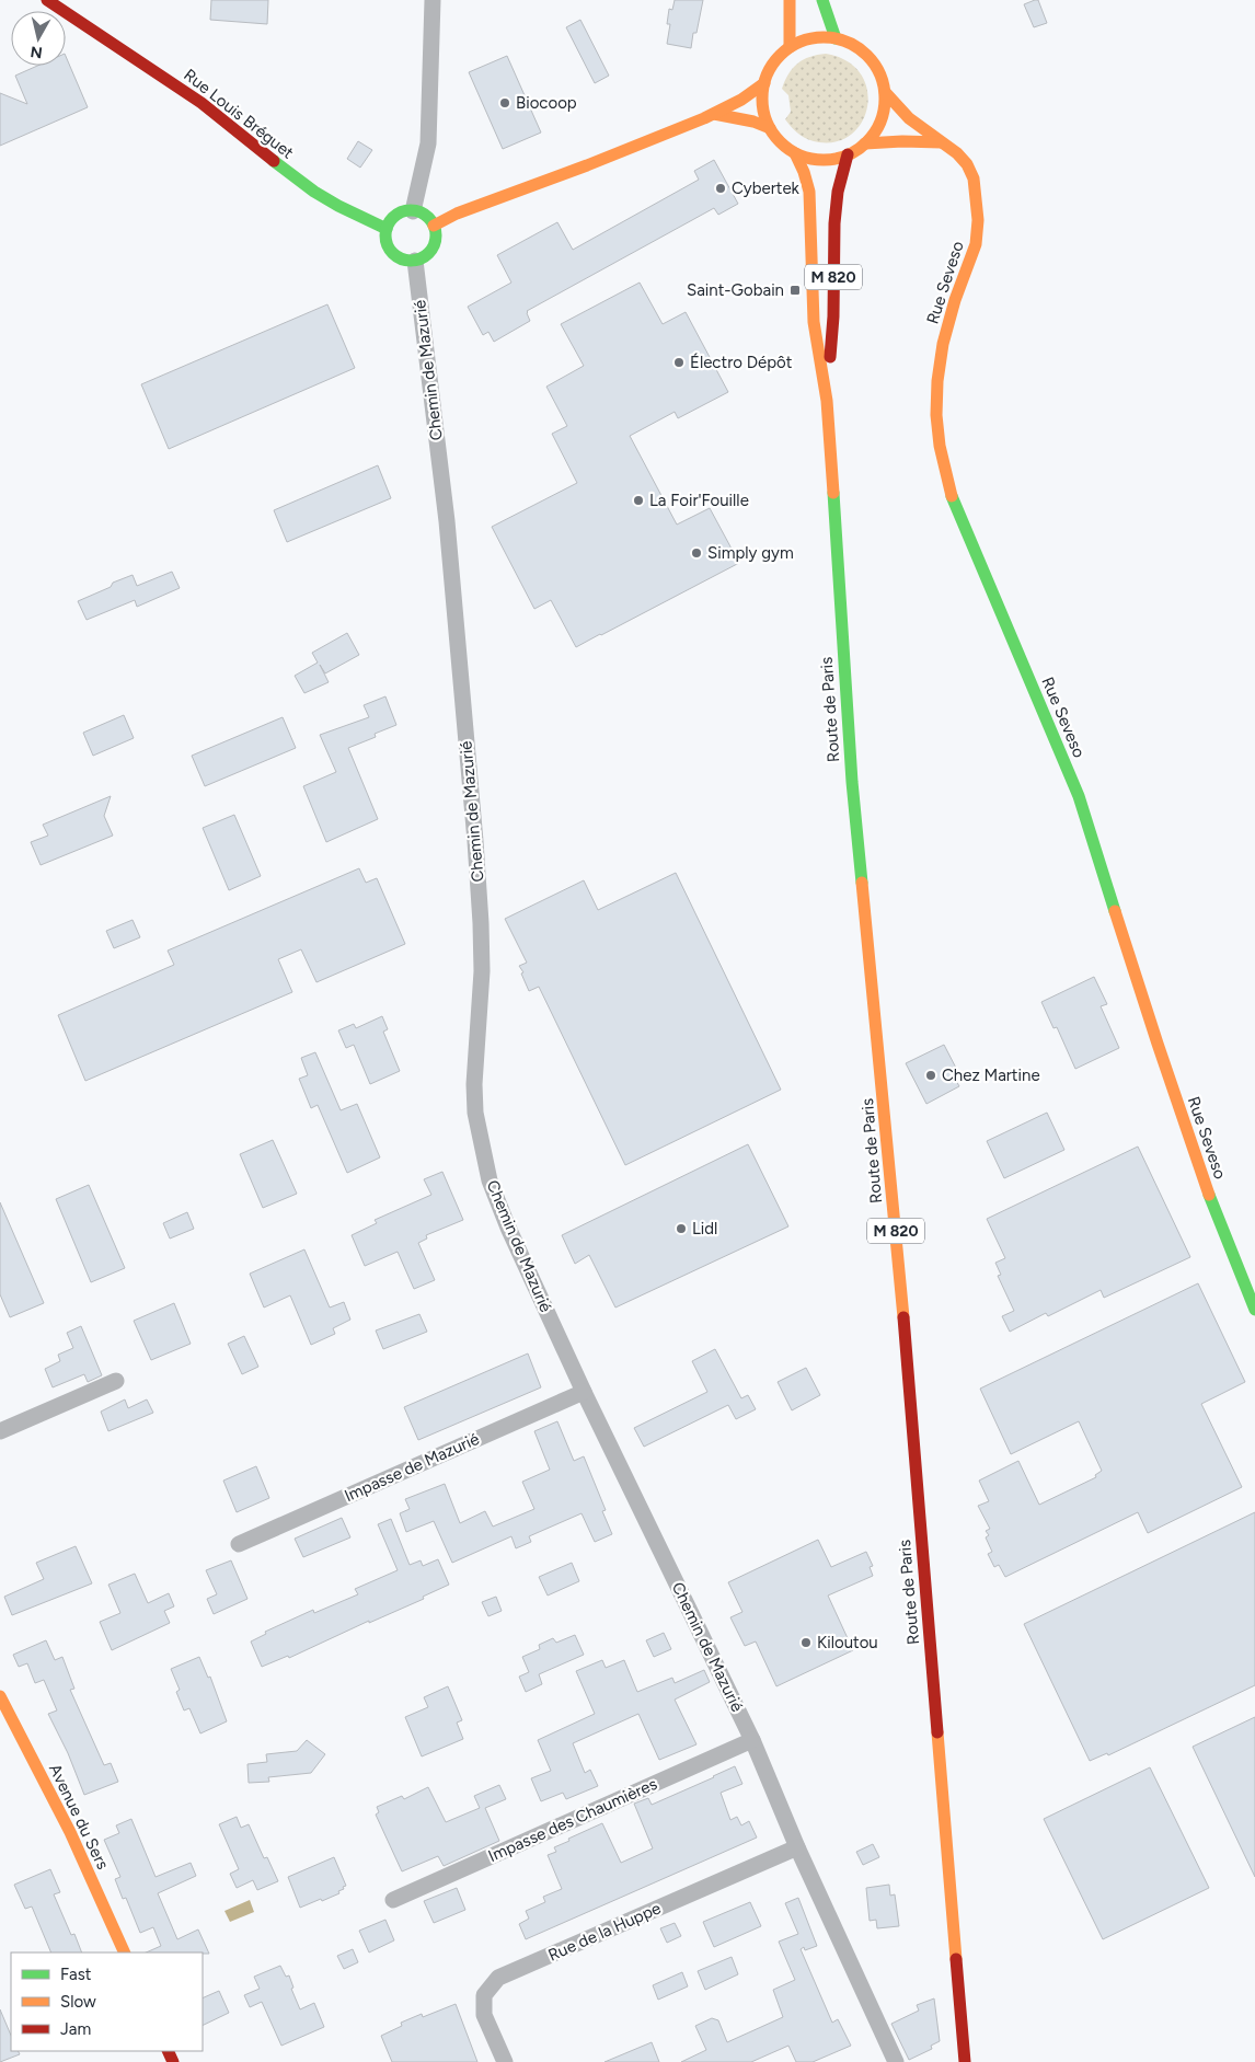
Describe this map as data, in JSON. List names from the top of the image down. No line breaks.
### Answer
{"streets":{"street":["Rue Louis Bréguet","M 820","Rue Seveso","Chemin de Mazurié","Route de Paris","Impasse de Mazurié","Avenue du Sers","Impasse des Chaumières","Rue de la Huppe"]},"crossings":[["Rue Louis Bréguet","Chemin de Mazurié"],["Rue Seveso","Route de Paris"],["Chemin de Mazurié","Impasse de Mazurié"],["Chemin de Mazurié","Impasse des Chaumières"],["Chemin de Mazurié","Rue de la Huppe"]],"places":{"other":["Biocoop","Cybertek","Électro Dépôt","La Foir'Fouille","Simply gym","Chez Martine","Lidl","Kiloutou"],"transit":["Saint-Gobain"]},"legend":["Fast","Slow","Jam"],"north":"bottom"}
